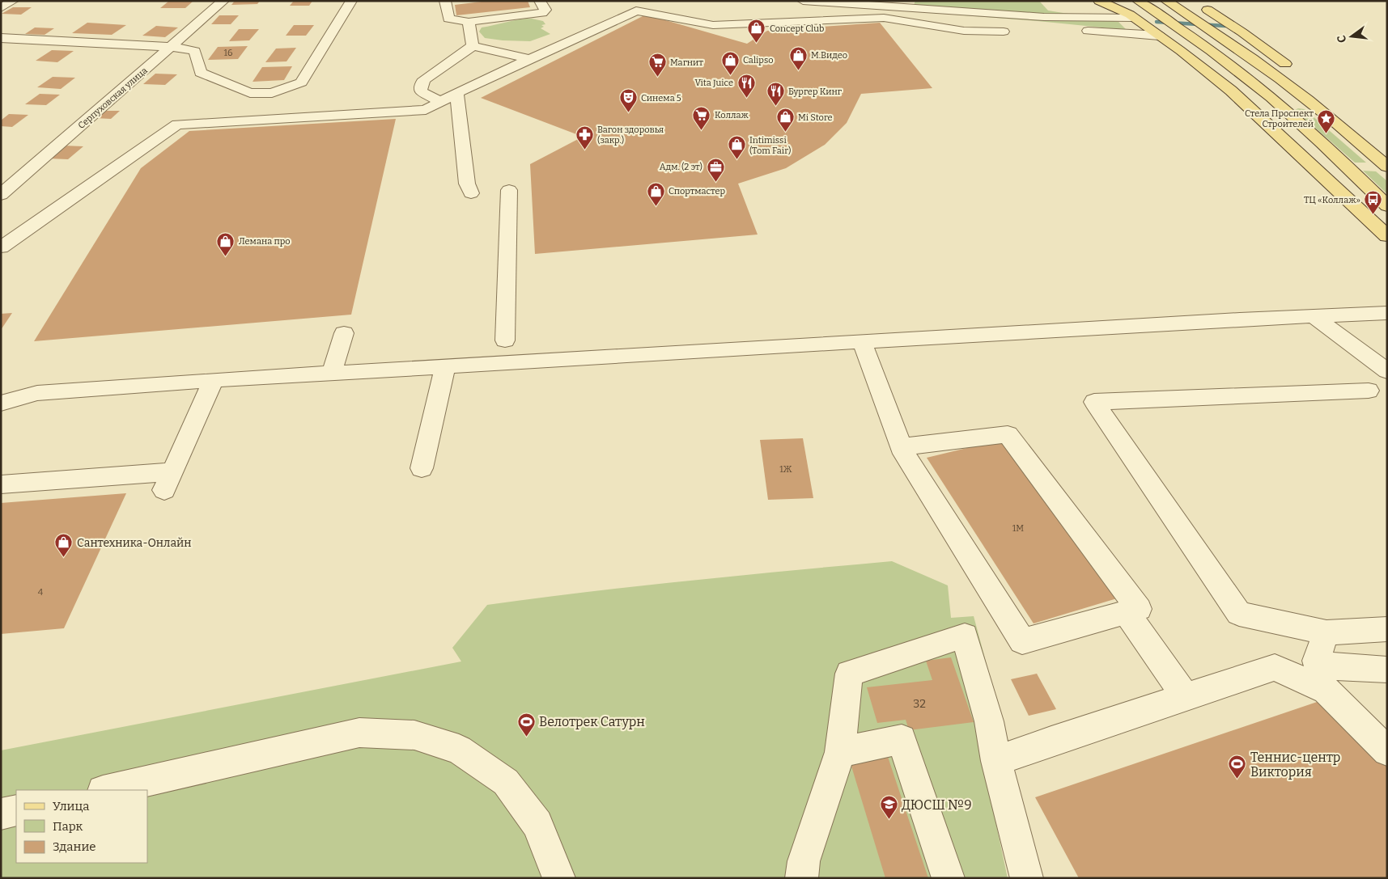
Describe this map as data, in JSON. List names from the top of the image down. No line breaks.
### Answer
{"streets":{"street":["Серпуховская улица"]},"places":{"shop":["Concept Club","М.Видео","Calipso","Mi Store","Intimissi (Tom Fair)","Спортмастер","Лемана про","Сантехника-Онлайн"],"supermarket":["Магнит","Коллаж"],"restaurant":["Vita Juice","Бургер Кинг"],"theatre":["Синема 5"],"place":["Стела Проспект Строителей"],"pharmacy":["Вагон здоровья (закр.)"],"office":["Адм. (2 эт)"],"bus stop":["ТЦ «Коллаж»"],"sports":["Велотрек Сатурн","Теннис-центр Виктория"],"school or university":["ДЮСШ №9"]},"house_numbers":["16","1Ж","1М","4","32"],"legend":["Улица","Парк","Здание"],"north":"left"}
